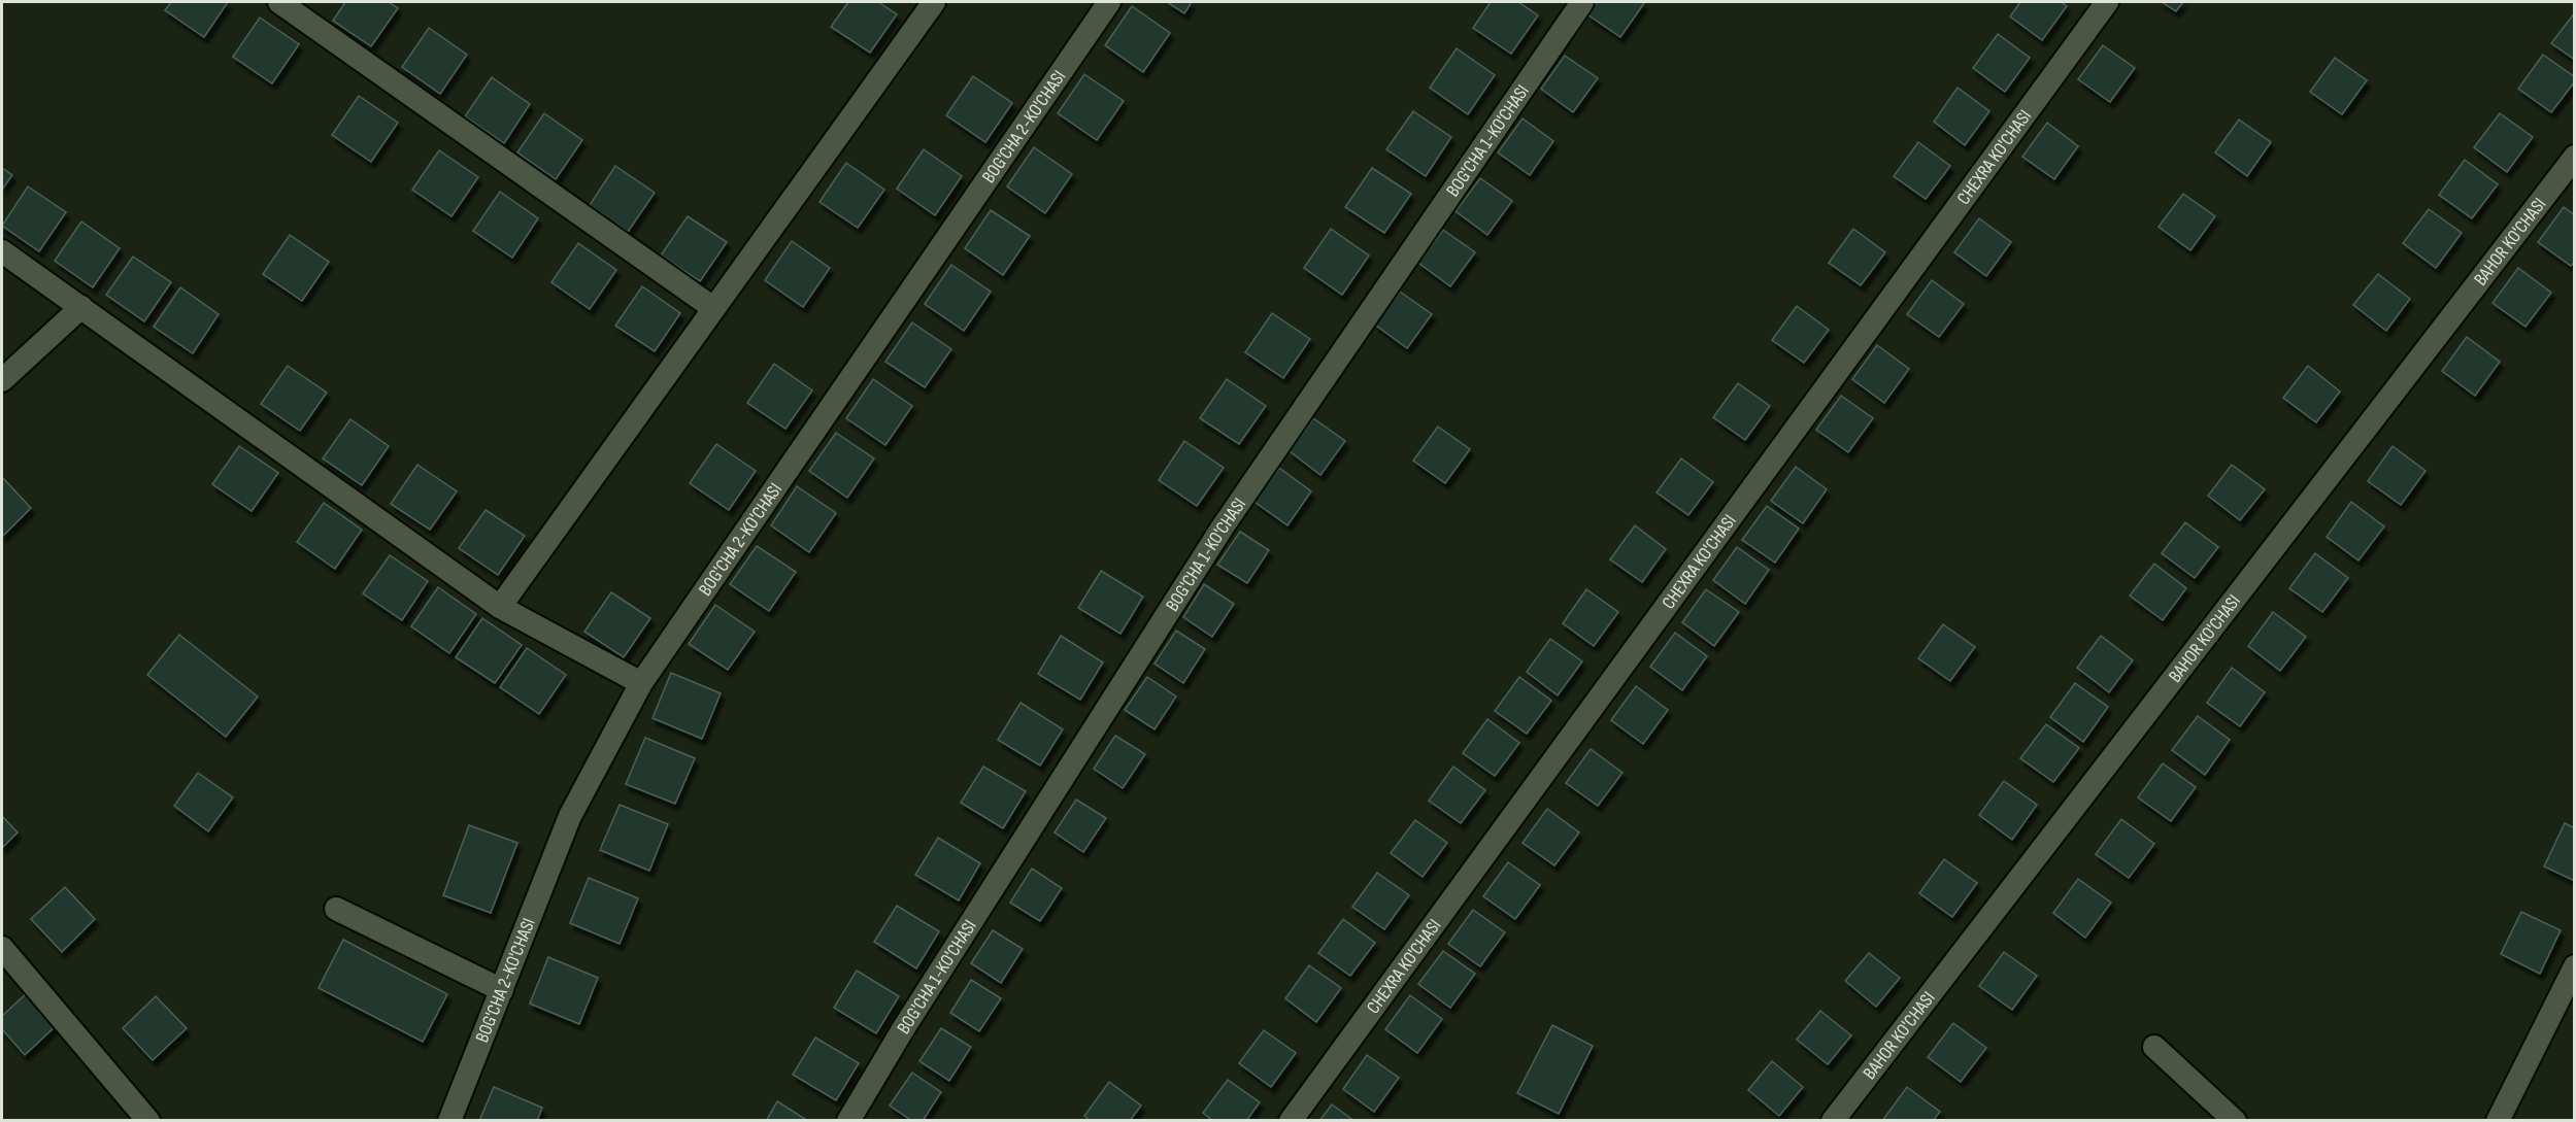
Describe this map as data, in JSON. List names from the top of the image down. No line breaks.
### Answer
{"streets":{"street":["BOG'CHA 2-KO'CHASI","BOG'CHA 1-KO'CHASI","CHEXRA KO'CHASI","BAHOR KO'CHASI"]}}
